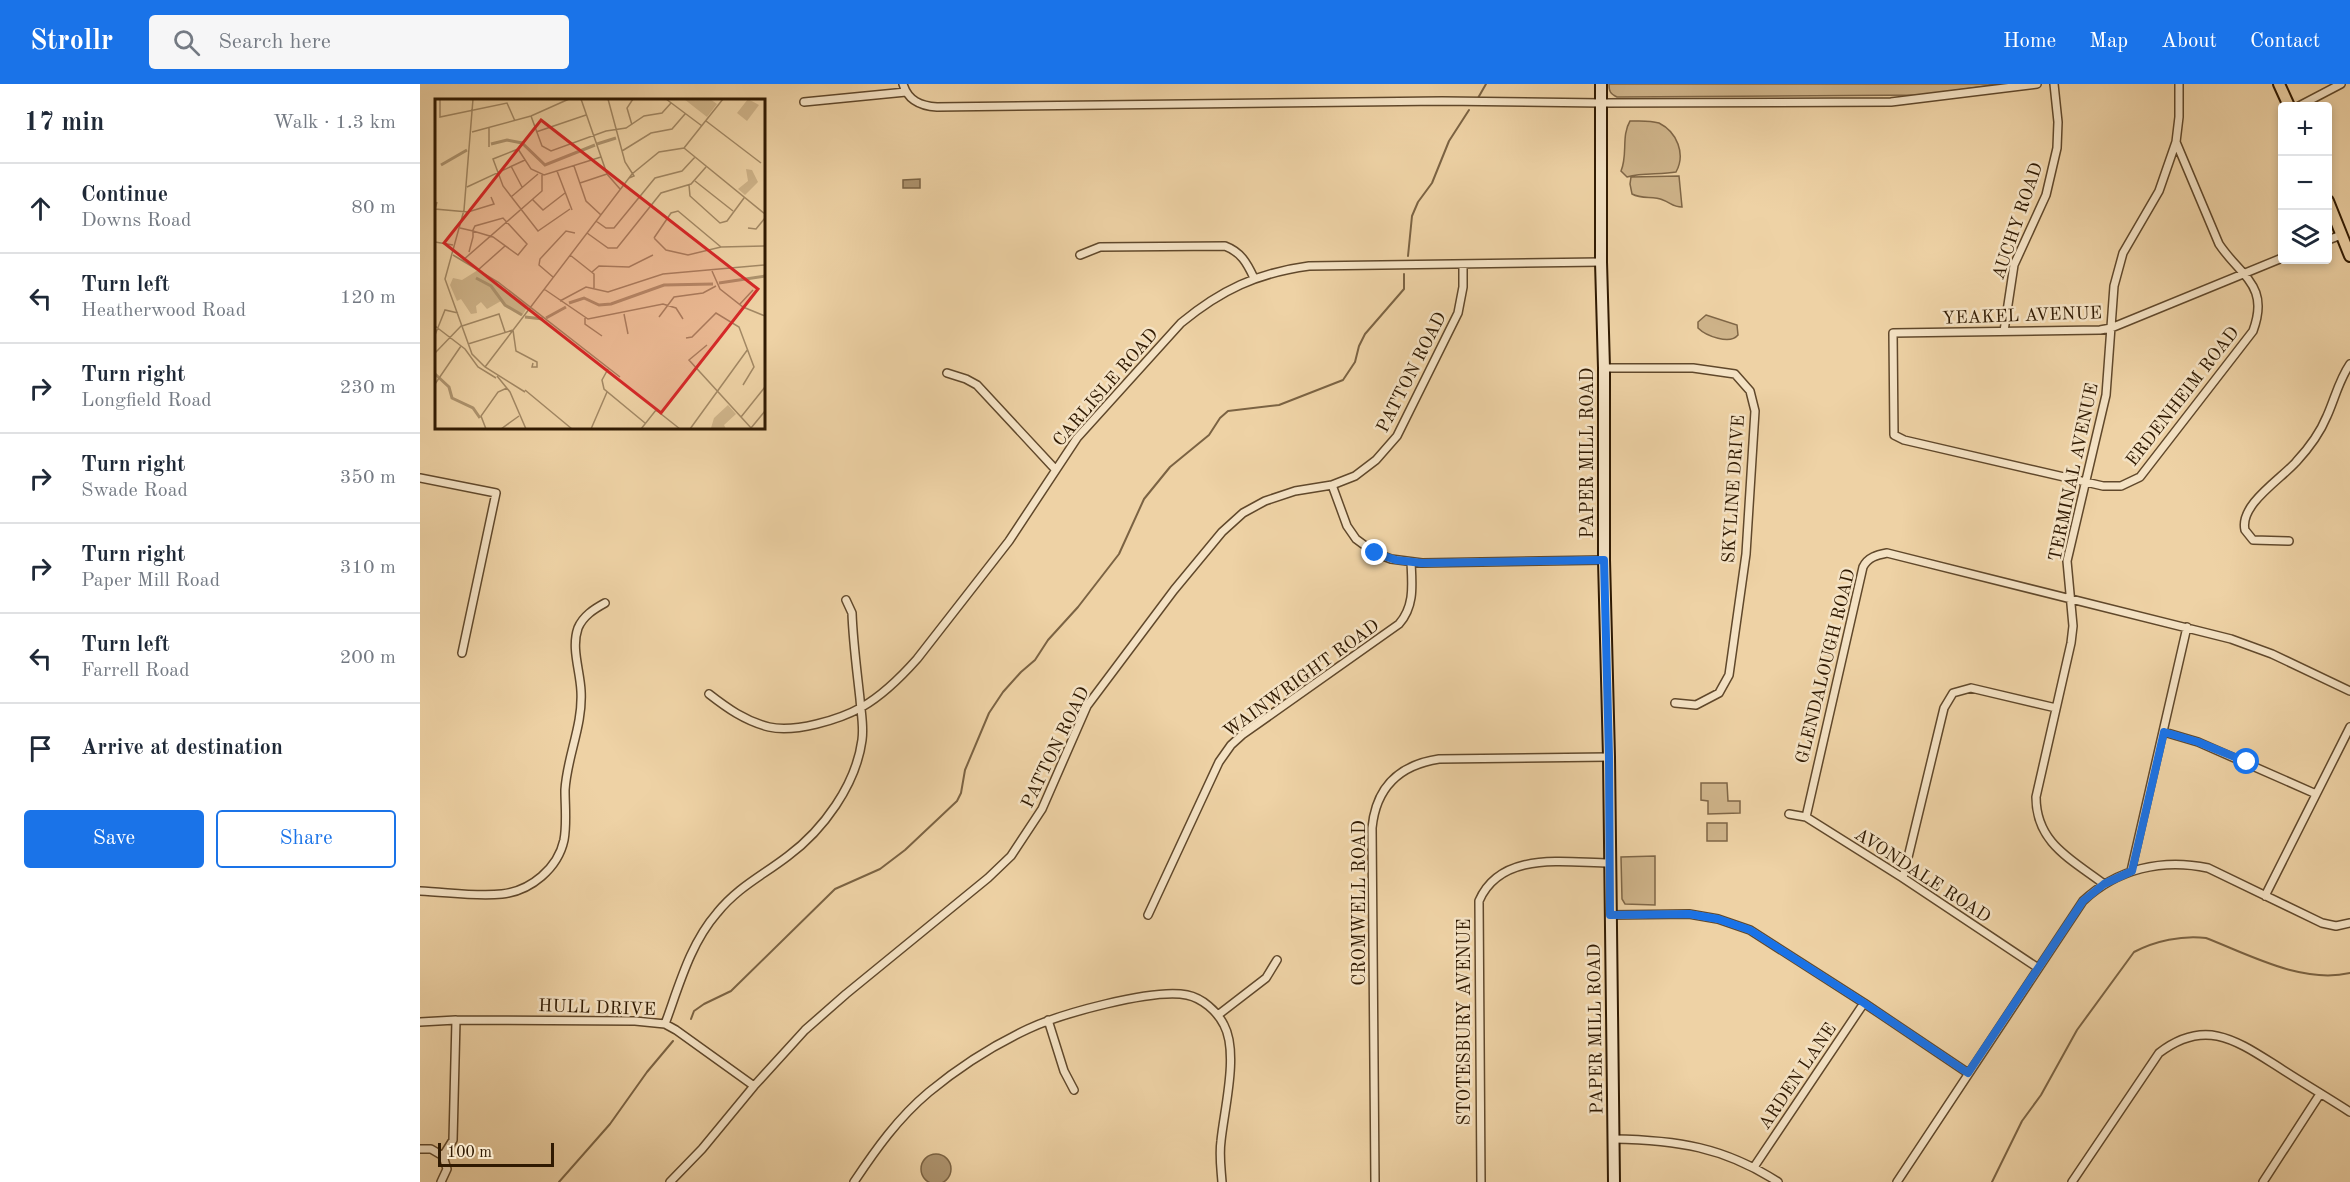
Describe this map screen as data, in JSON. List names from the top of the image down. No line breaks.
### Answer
{"streets":{"main road":["PAPER MILL ROAD"],"street":["AUCHY ROAD","YEAKEL AVENUE","PATTON ROAD","CARLISLE ROAD","ERDENHEIM ROAD","TERMINAL AVENUE","SKYLINE DRIVE","GLENDALOUGH ROAD","WAINWRIGHT ROAD","AVONDALE ROAD","CROMWELL ROAD","HULL DRIVE","STOTESBURY AVENUE","ARDEN LANE"]},"crossings":[["AUCHY ROAD","YEAKEL AVENUE"],["YEAKEL AVENUE","ERDENHEIM ROAD"],["YEAKEL AVENUE","TERMINAL AVENUE"],["PATTON ROAD","CARLISLE ROAD"],["PATTON ROAD","HULL DRIVE"],["CARLISLE ROAD","PAPER MILL ROAD"],["ERDENHEIM ROAD","TERMINAL AVENUE"],["PAPER MILL ROAD","SKYLINE DRIVE"],["PAPER MILL ROAD","CROMWELL ROAD"],["PAPER MILL ROAD","STOTESBURY AVENUE"],["TERMINAL AVENUE","GLENDALOUGH ROAD"],["GLENDALOUGH ROAD","AVONDALE ROAD"]],"scale_bar":"100 m","page":{"header":"Strollr","search":"Search here","nav":["Home","Map","About","Contact"],"heading":["17 min","Walk · 1.3 km"],"map_buttons":["+","−"],"list":[["Continue","Downs Road","80 m"],["Turn left","Heatherwood Road","120 m"],["Turn right","Longfield Road","230 m"],["Turn right","Swade Road","350 m"],["Turn right","Paper Mill Road","310 m"],["Turn left","Farrell Road","200 m"],"Arrive at destination"],"buttons":["Save","Share"],"scale":"100 m"}}
